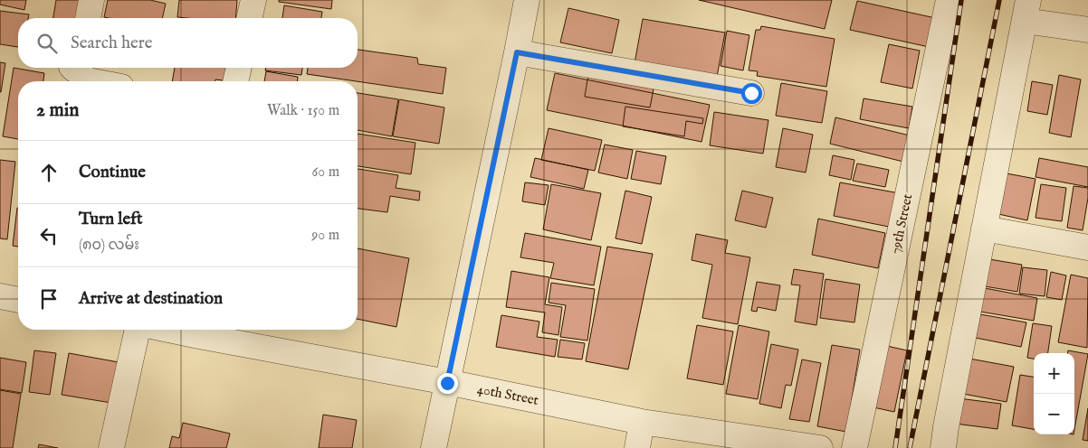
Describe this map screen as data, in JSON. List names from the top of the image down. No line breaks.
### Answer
{"streets":{"street":["79th Street","40th Street"]},"page":{"search":"Search here","heading":["2 min","Walk · 150 m"],"list":[["Continue","60 m"],["Turn left","(၈၀) လမ်း","90 m"],"Arrive at destination"],"map_buttons":["+","−"]}}
